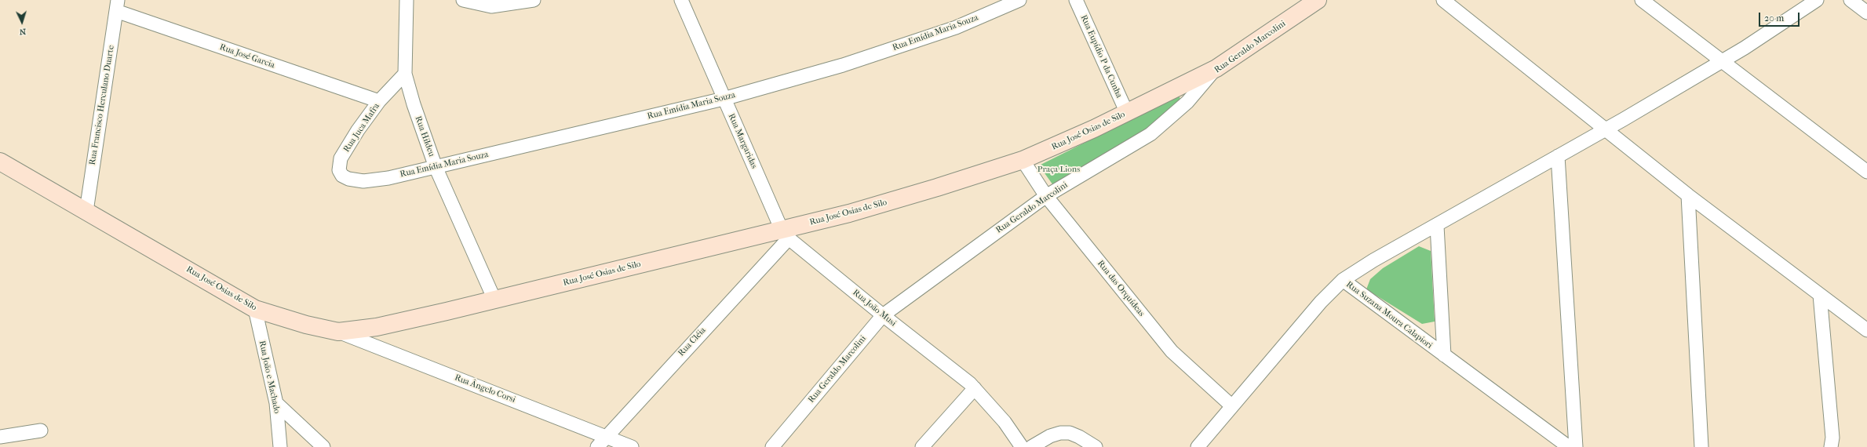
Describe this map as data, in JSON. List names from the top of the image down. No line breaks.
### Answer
{"streets":{"street":["Rua Emídia Maria Souza","Rua Geraldo Marcolini","Rua José Garcia","Rua Eupídio P da Cunha","Rua Francisco Herculano Duarte","Rua Juca Mafra","Rua José Osias de Silo","Rua Hildeu","Rua Margaridas","Rua das Orquídeas","Rua João Musi","Rua Suzana Moura Calapiori","Rua Cléia","Rua João e Machado","Rua Ângelo Corsi"]},"crossings":[["Rua Emídia Maria Souza","Rua Juca Mafra"],["Rua Emídia Maria Souza","Rua Hildeu"],["Rua Emídia Maria Souza","Rua Margaridas"],["Rua Geraldo Marcolini","Rua José Osias de Silo"],["Rua Geraldo Marcolini","Rua das Orquídeas"],["Rua Geraldo Marcolini","Rua João Musi"],["Rua José Garcia","Rua Francisco Herculano Duarte"],["Rua José Garcia","Rua Juca Mafra"],["Rua Eupídio P da Cunha","Rua José Osias de Silo"],["Rua Francisco Herculano Duarte","Rua José Osias de Silo"],["Rua Juca Mafra","Rua Hildeu"],["Rua José Osias de Silo","Rua Hildeu"],["Rua José Osias de Silo","Rua Margaridas"],["Rua José Osias de Silo","Rua das Orquídeas"],["Rua José Osias de Silo","Rua João Musi"],["Rua José Osias de Silo","Rua Cléia"],["Rua José Osias de Silo","Rua João e Machado"],["Rua José Osias de Silo","Rua Ângelo Corsi"],["Rua Margaridas","Rua João Musi"],["Rua Margaridas","Rua Cléia"],["Rua das Orquídeas","Rua Suzana Moura Calapiori"],["Rua João Musi","Rua Cléia"],["Rua Cléia","Rua Ângelo Corsi"]],"parks":["Praça Lions"],"scale_bar":"20 m","north":"bottom"}
